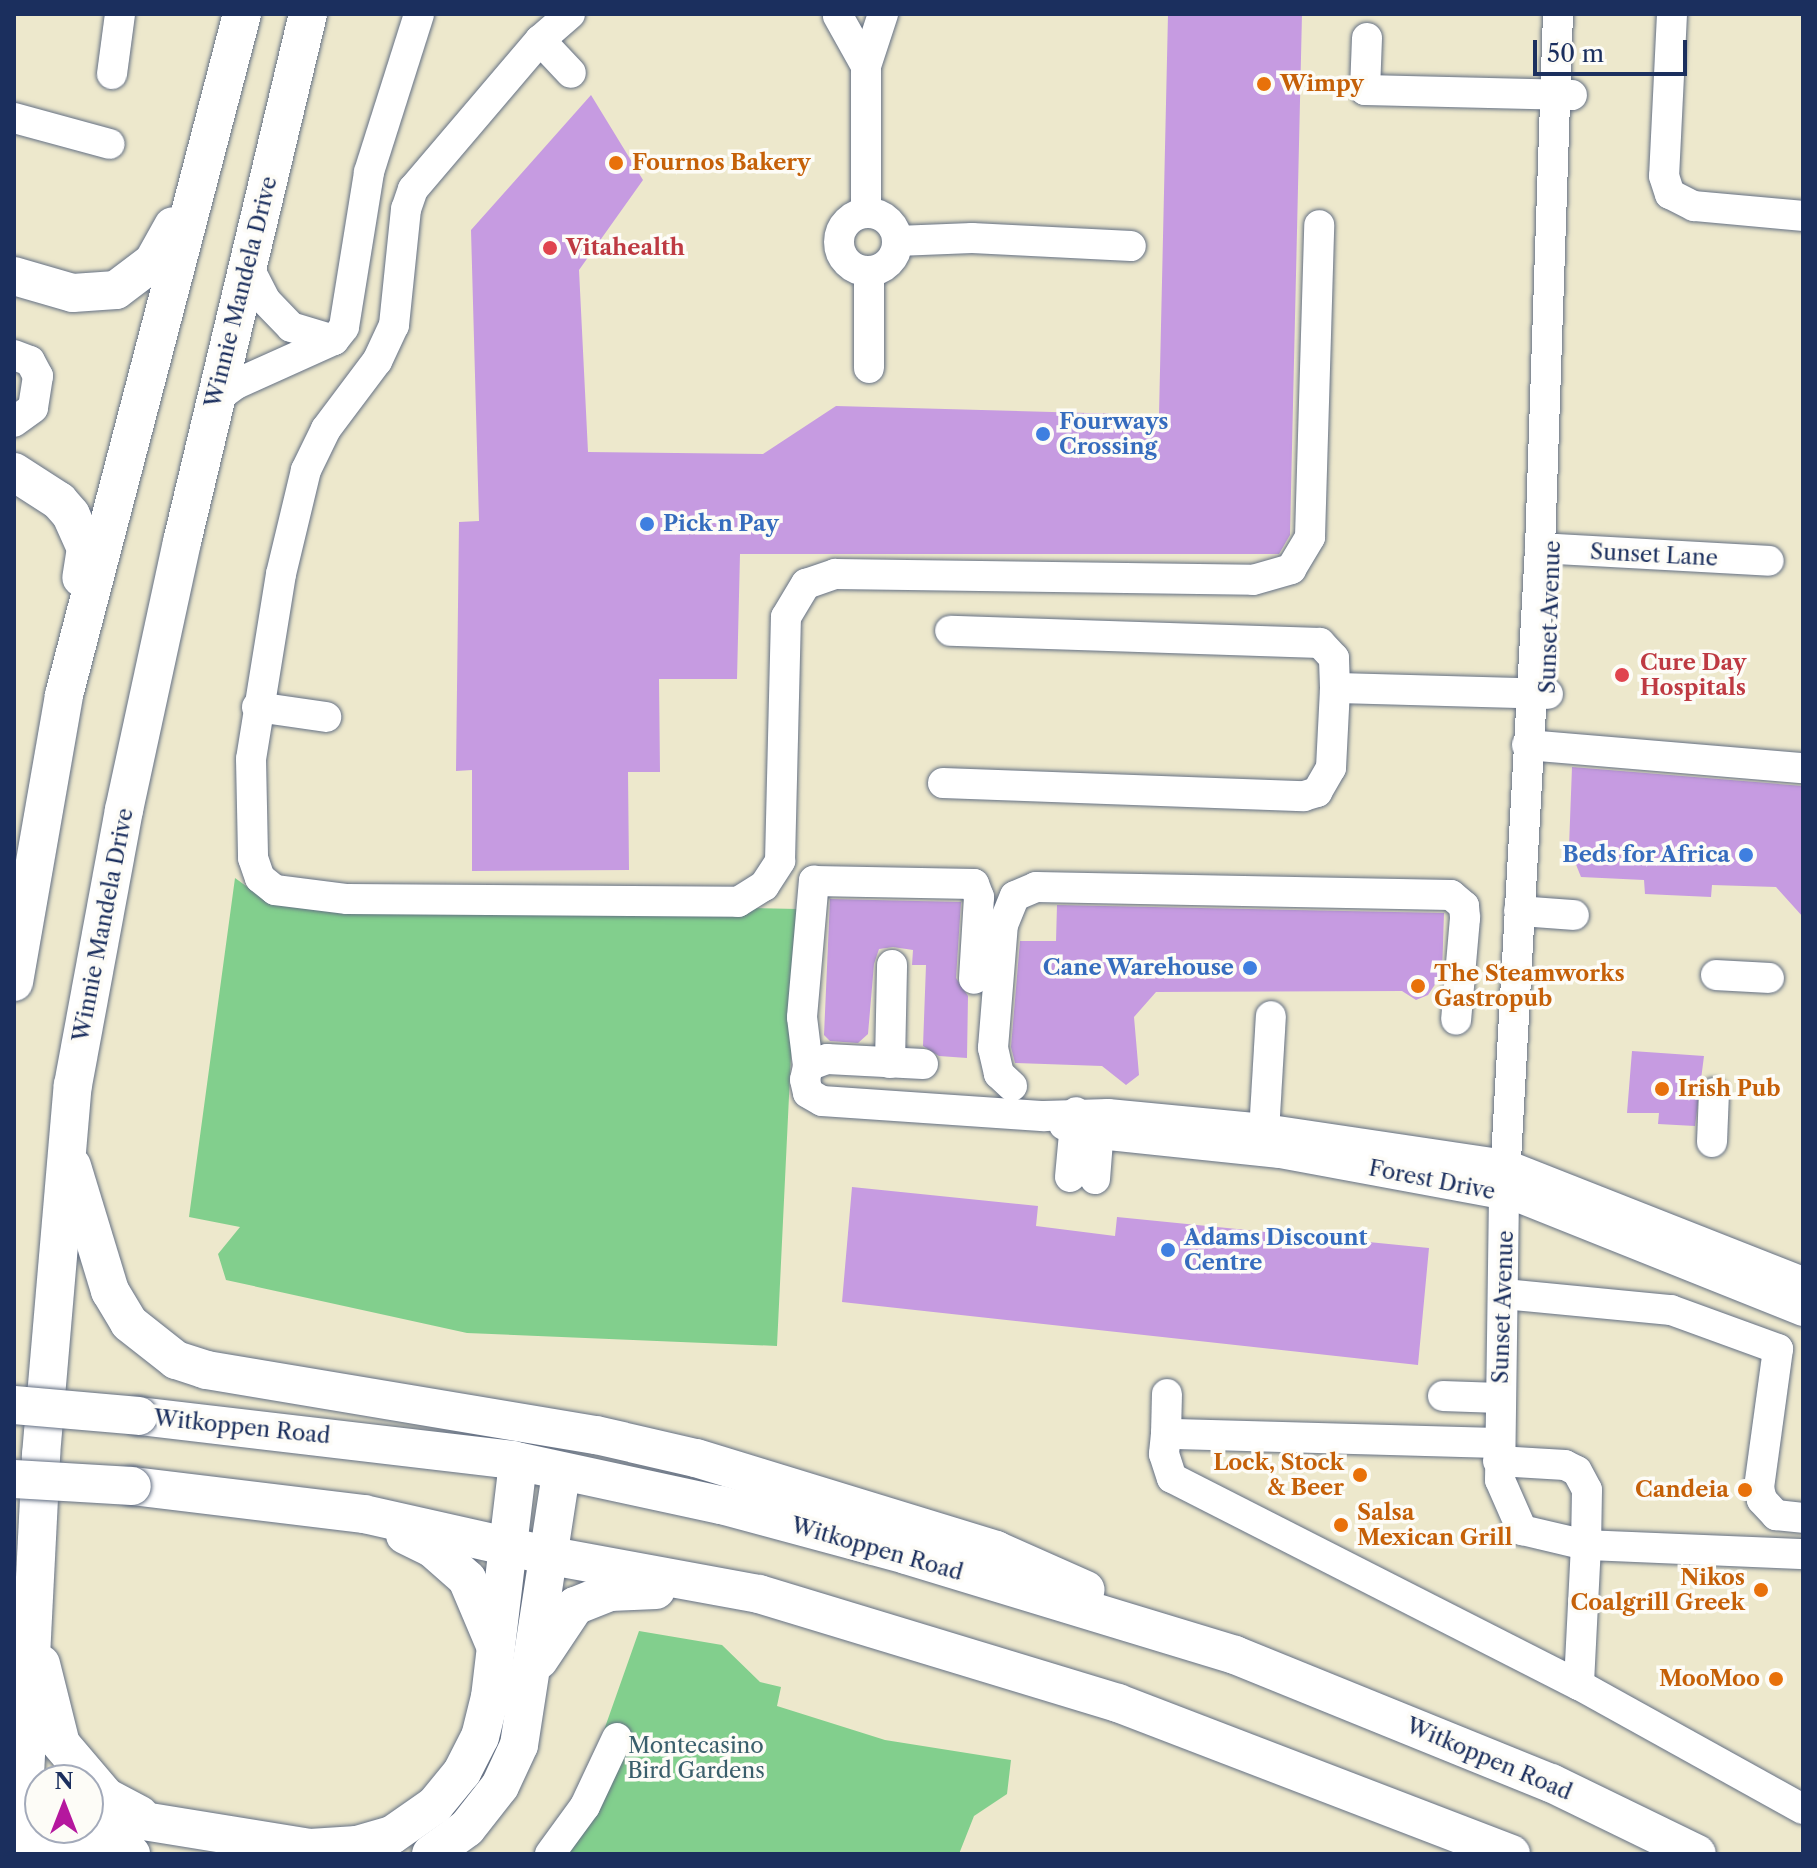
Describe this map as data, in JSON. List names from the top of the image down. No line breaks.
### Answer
{"streets":{"main road":["Winnie Mandela Drive","Witkoppen Road"],"street":["Sunset Lane","Sunset Avenue","Forest Drive"]},"crossings":[["Sunset Lane","Sunset Avenue"],["Sunset Avenue","Forest Drive"]],"parks":["Montecasino Bird Gardens"],"places":["Wimpy","Fournos Bakery","Vitahealth","Fourways Crossing","Pick n Pay","Cure Day Hospitals","Beds for Africa","Cane Warehouse","The Steamworks Gastropub","Irish Pub","Adams Discount Centre","Lock, Stock & Beer","Candeia","Salsa Mexican Grill","Nikos Coalgrill Greek","MooMoo"],"scale_bar":"50 m","north":"top"}
